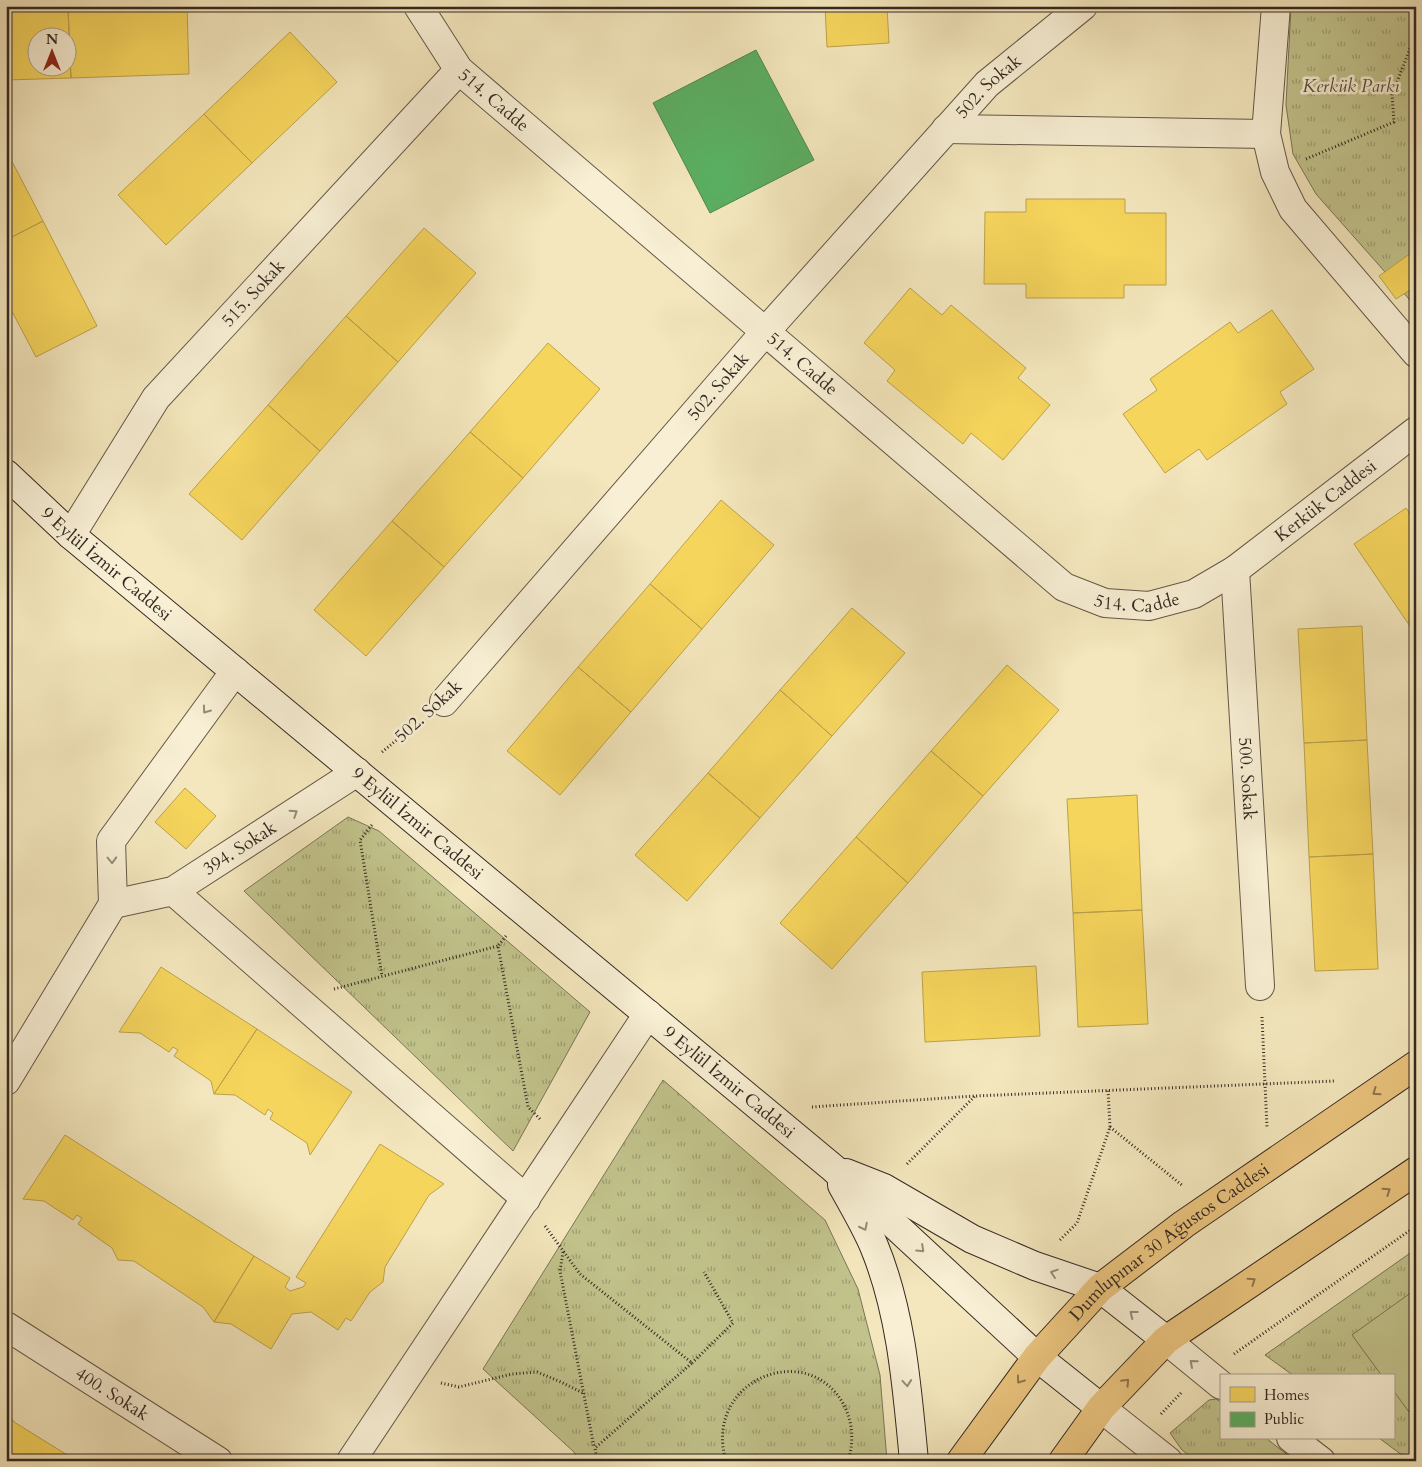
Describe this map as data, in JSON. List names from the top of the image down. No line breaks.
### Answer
{"streets":{"main road":["Dumlupınar 30 Ağustos Caddesi"],"street":["502. Sokak","514. Cadde","515. Sokak","Kerkük Caddesi","9 Eylül İzmir Caddesi","500. Sokak","394. Sokak","400. Sokak"]},"crossings":[["502. Sokak","514. Cadde"],["502. Sokak","9 Eylül İzmir Caddesi"],["502. Sokak","394. Sokak"],["514. Cadde","515. Sokak"],["514. Cadde","Kerkük Caddesi"],["514. Cadde","500. Sokak"],["515. Sokak","9 Eylül İzmir Caddesi"],["Kerkük Caddesi","500. Sokak"],["9 Eylül İzmir Caddesi","394. Sokak"],["9 Eylül İzmir Caddesi","Dumlupınar 30 Ağustos Caddesi"]],"one_way":["394. Sokak"],"parks":["Kerkük Parkı"],"legend":["Homes","Public"],"north":"top"}
